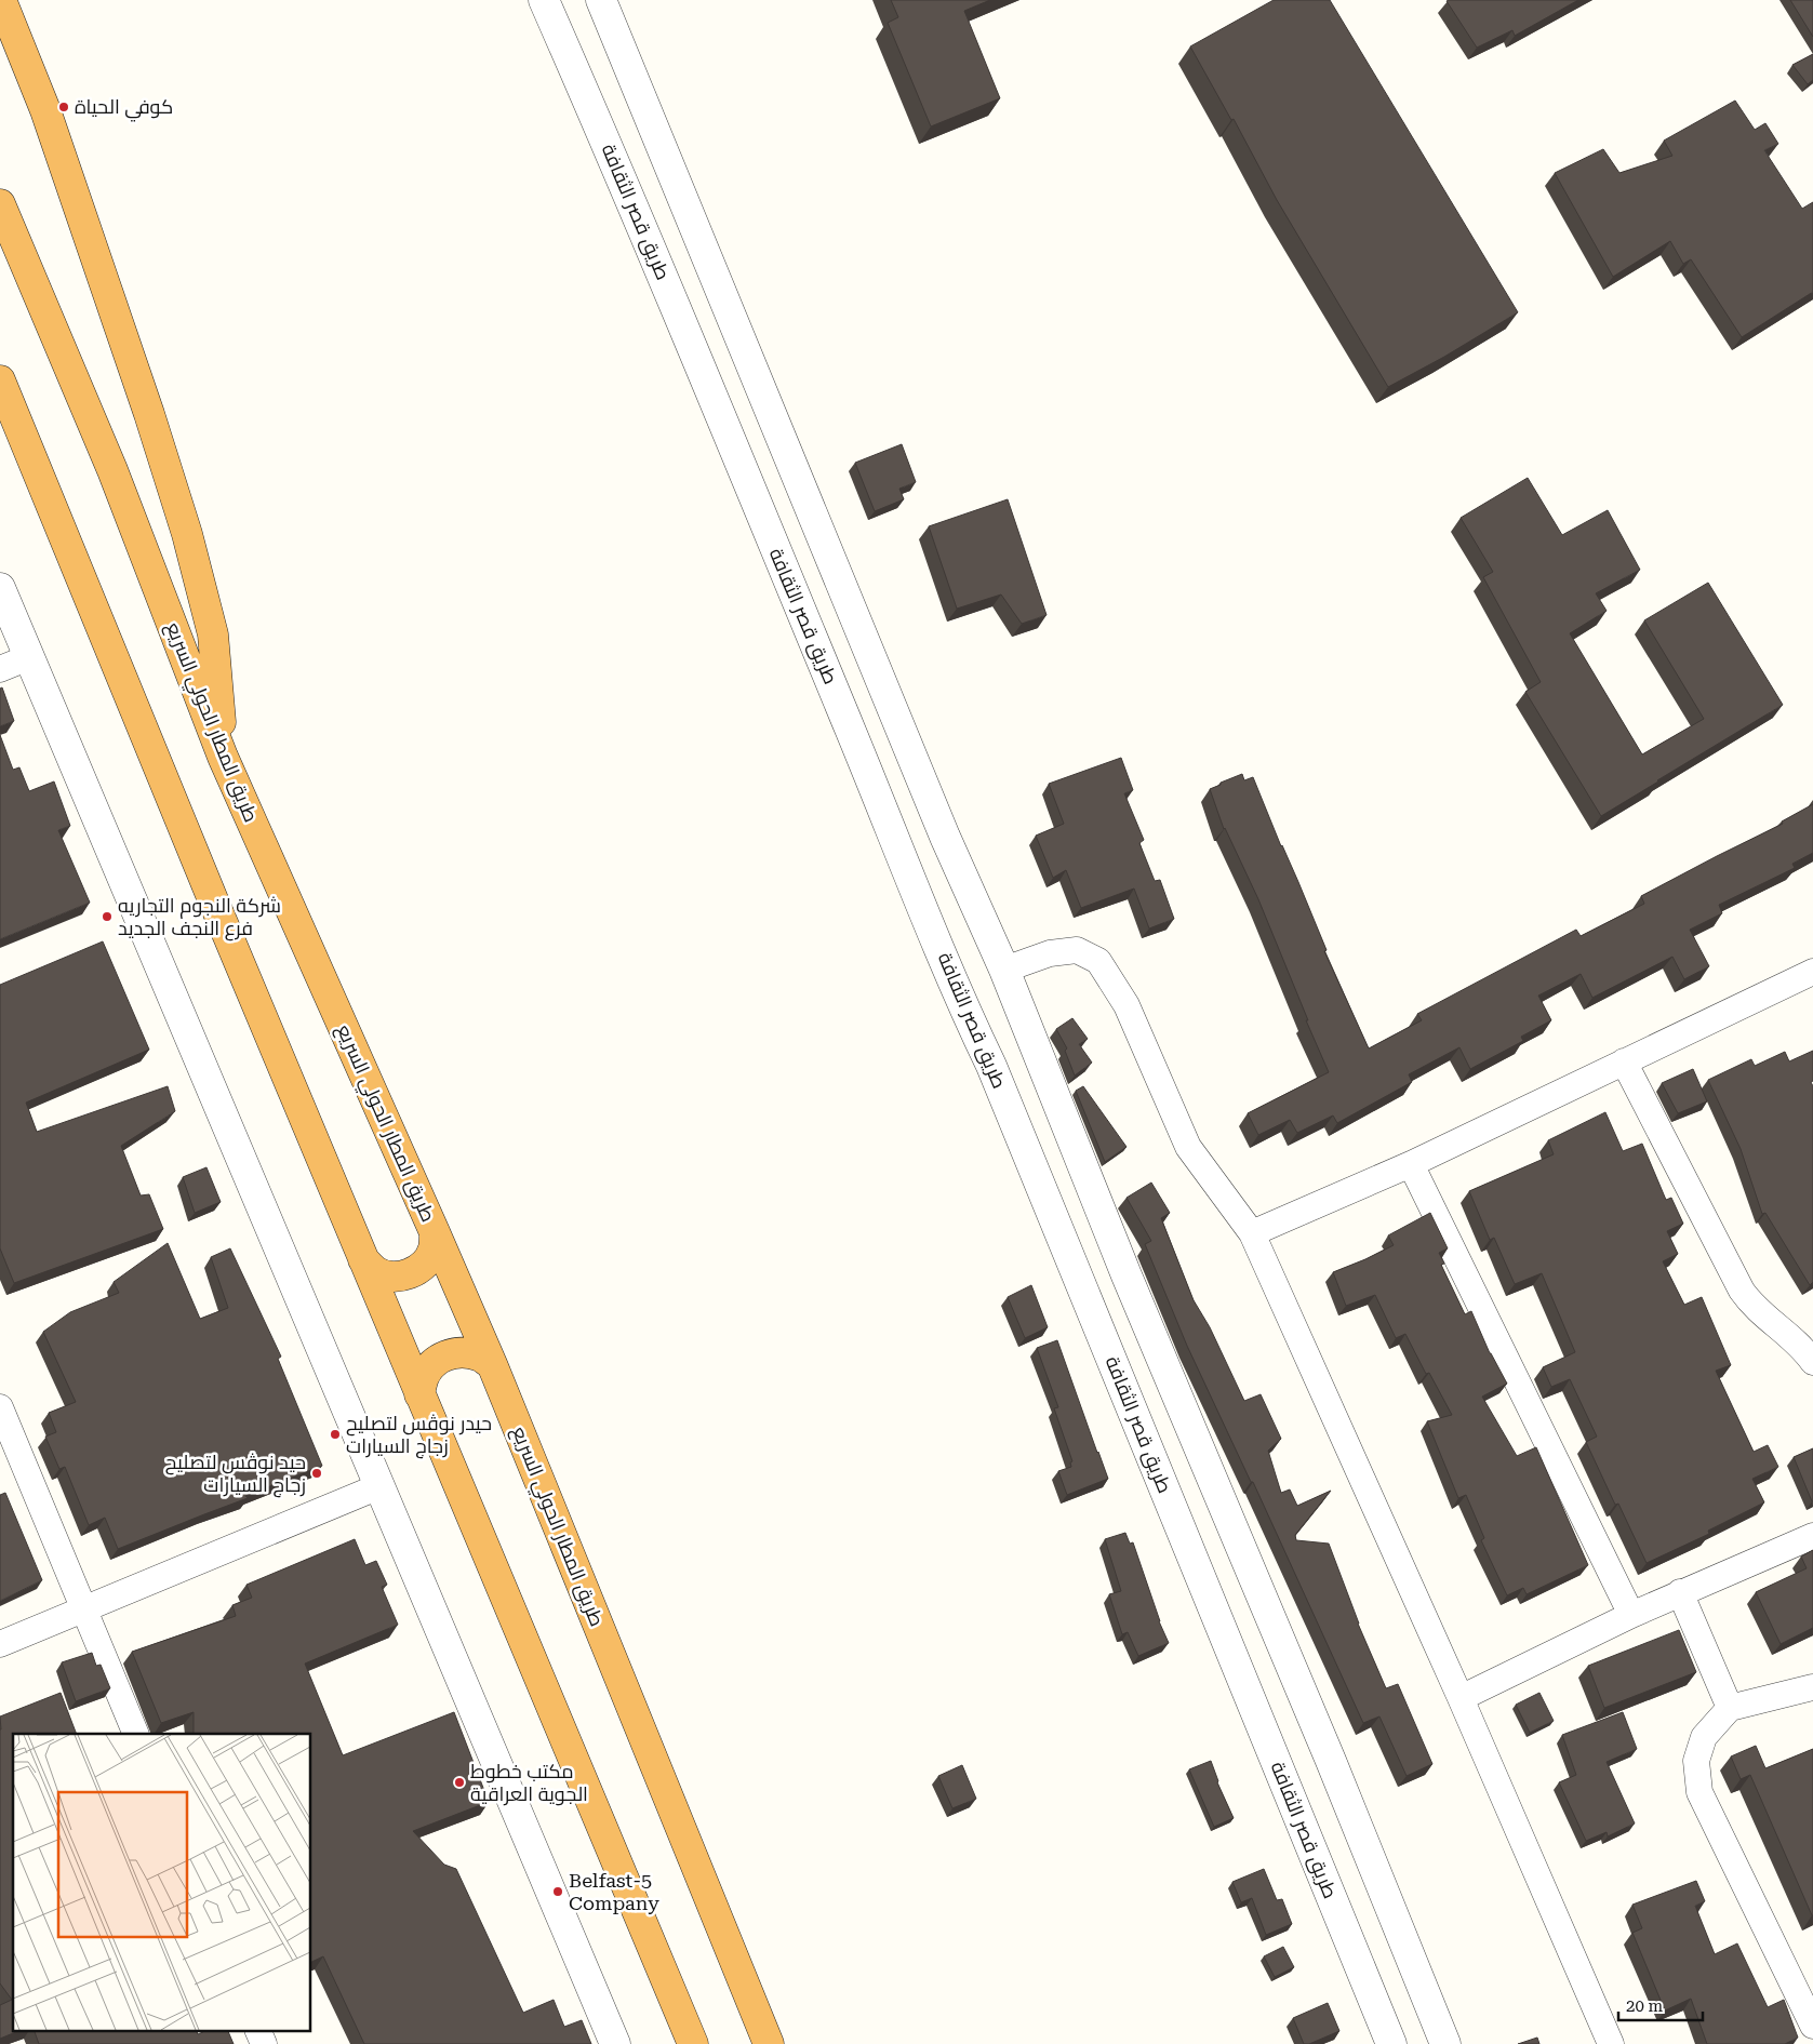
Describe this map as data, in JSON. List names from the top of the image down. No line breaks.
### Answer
{"streets":{"highway":["طريق المطار الحولي السريع"],"street":["طريق قصر الثقافة"]},"places":["كوفي الحياة","شركة النجوم التجاريه فرع النجف الجديد","حيدر نوڤس لتصليح زجاج السيارات","حيد نوڤس لتصليح زجاج السيارات","مكتب خطوط الجوية العراقية","Belfast-5 Company"],"scale_bar":"20 m"}
